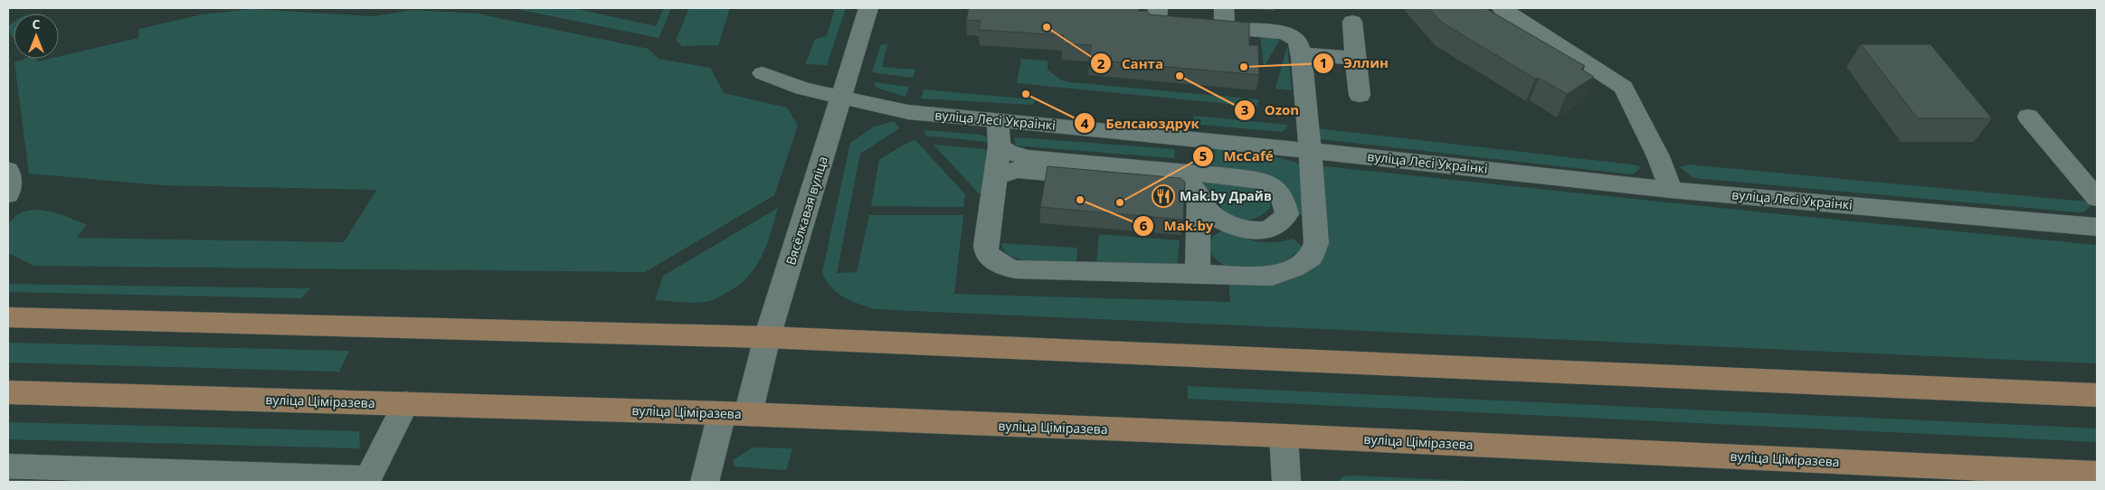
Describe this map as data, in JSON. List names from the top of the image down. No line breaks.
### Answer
{"streets":{"main road":["вуліца Ціміразева"],"street":["вуліца Лесі Украінкі","Вясёлкавая вуліца"]},"crossings":[["вуліца Лесі Украінкі","Вясёлкавая вуліца"],["Вясёлкавая вуліца","вуліца Ціміразева"]],"places":{"other":["Санта","Эллин","Ozon","Белсаюздрук","Mak.by","McCafé"],"restaurant":["Маk.by Драйв"]},"north":"top"}
